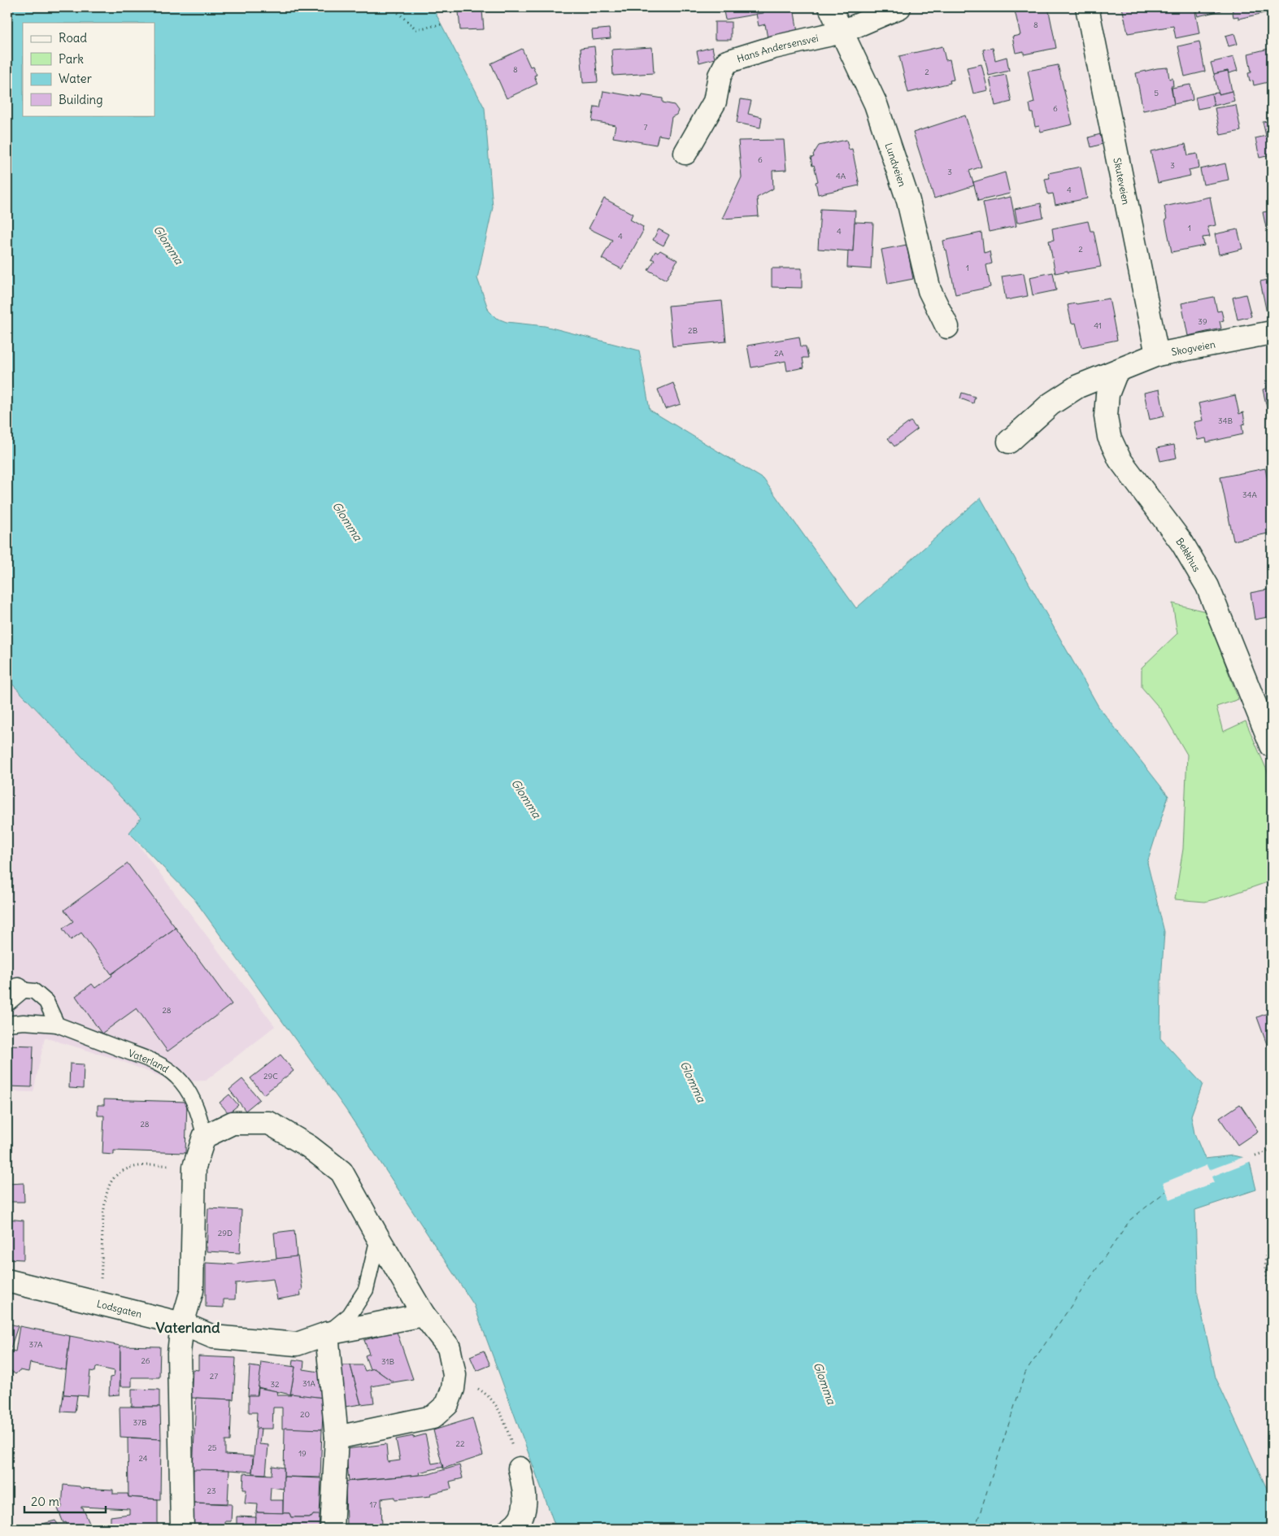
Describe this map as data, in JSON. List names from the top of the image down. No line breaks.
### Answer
{"streets":{"street":["Hans Andersensvei","Lundveien","Skuteveien","Skogveien","Bekkhus","Lodsgaten"],"lane":["Vaterland"]},"crossings":[["Hans Andersensvei","Lundveien"],["Skuteveien","Skogveien"],["Skogveien","Bekkhus"]],"districts":["Vaterland"],"water":["Glomma"],"house_numbers":["8","8","2","5","6","7","6","3","3","4A","4","1","4","4","2","1","39","41","2B","2A","34B","34A","28","29C","28","29D","37A","26","31B","27","31A","32","20","37B","22","25","19","24","23","17"],"legend":["Road","Park","Water","Building"],"scale_bar":"20 m"}
